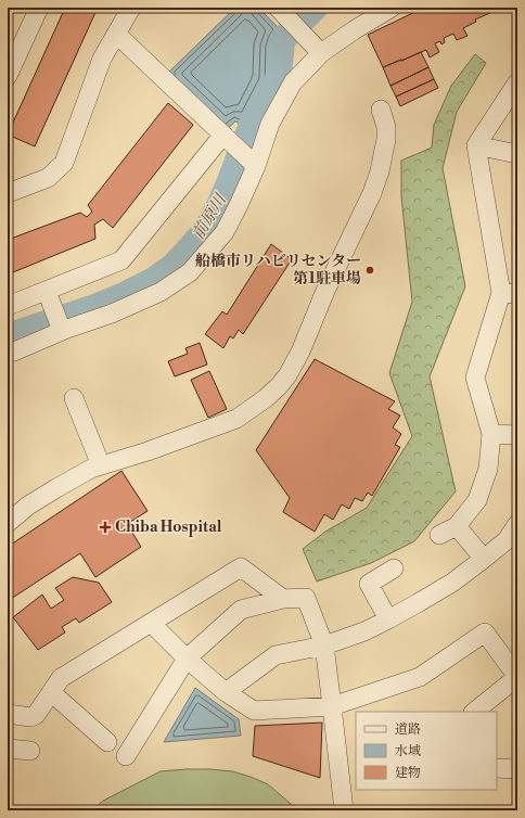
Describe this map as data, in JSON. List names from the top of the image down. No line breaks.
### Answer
{"water":["前原川"],"places":{"other":["船橋市リハビリセンター 第1駐車場"],"health":["Chiba Hospital"]},"legend":["道路","水域","建物"]}
